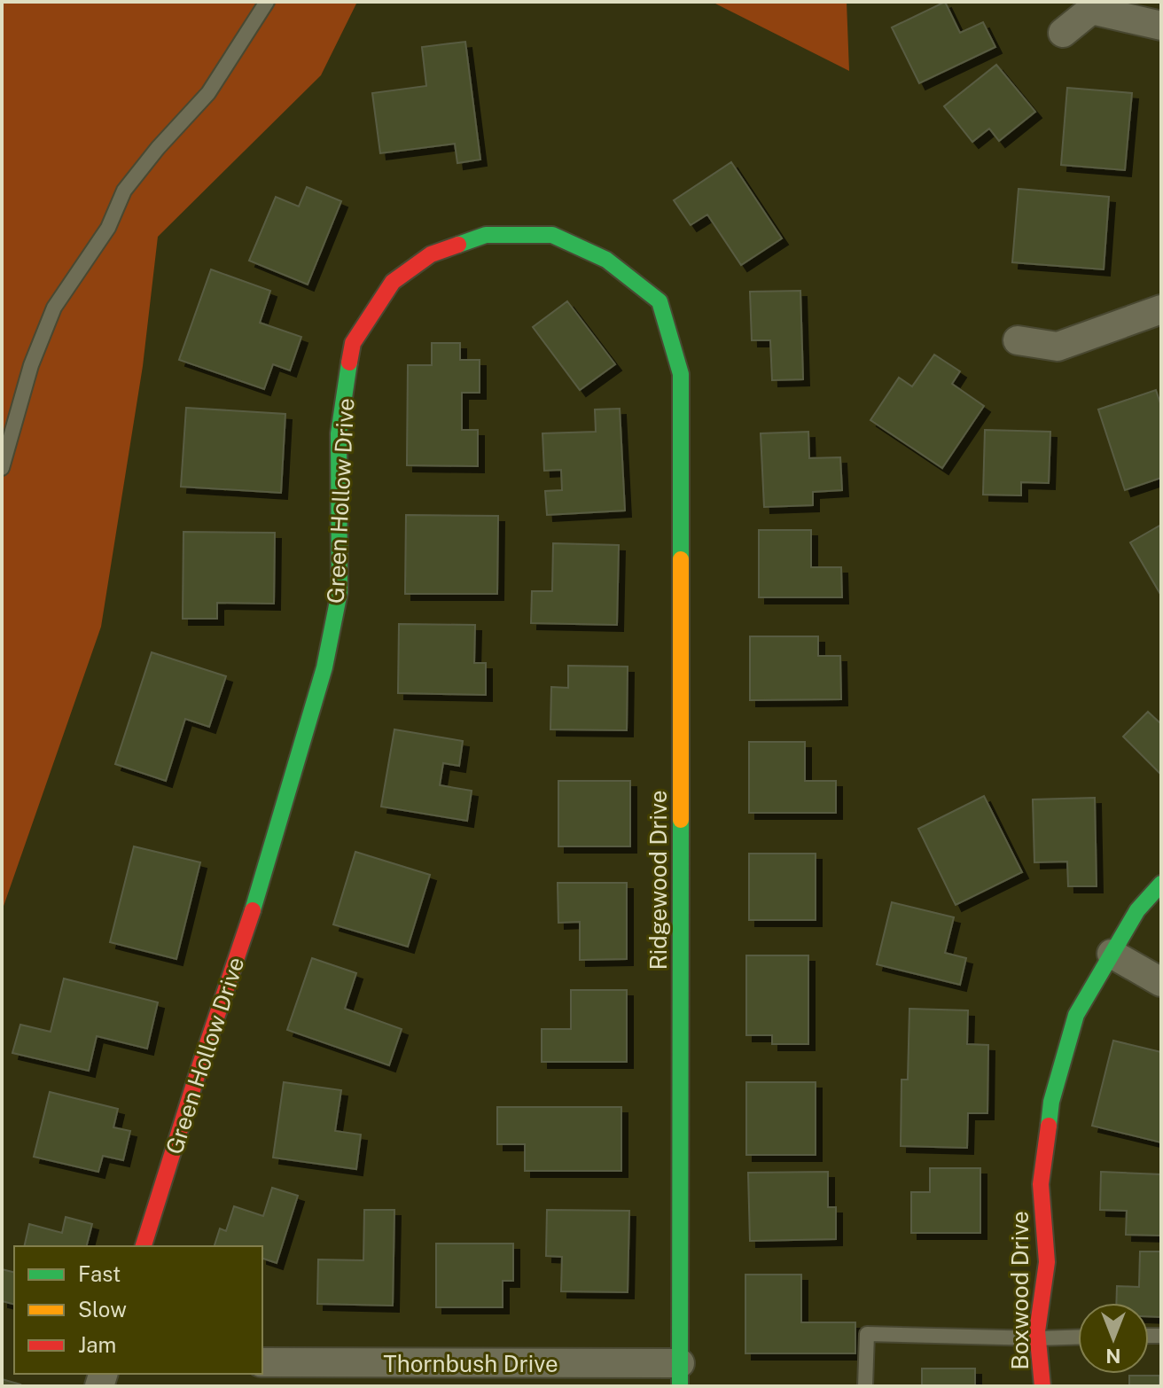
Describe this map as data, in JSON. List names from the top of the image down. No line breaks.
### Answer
{"streets":{"street":["Green Hollow Drive","Ridgewood Drive","Boxwood Drive","Thornbush Drive"]},"crossings":[["Green Hollow Drive","Ridgewood Drive"],["Ridgewood Drive","Thornbush Drive"]],"legend":["Fast","Slow","Jam"],"north":"bottom"}
